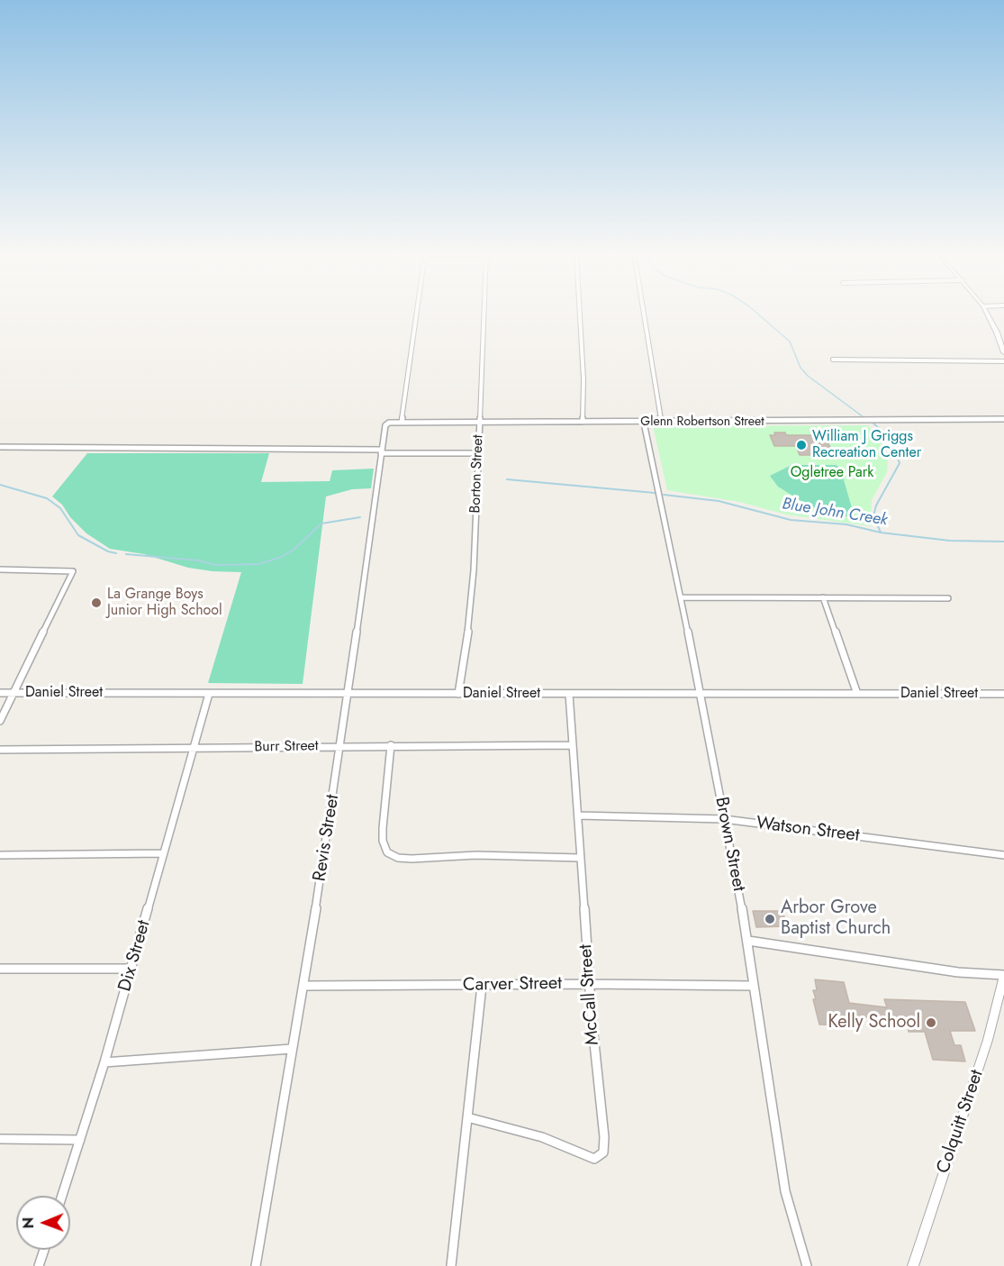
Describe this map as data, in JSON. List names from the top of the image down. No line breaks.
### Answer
{"streets":{"street":["Glenn Robertson Street","Borton Street","Daniel Street","Burr Street","Watson Street","Revis Street","Brown Street","Dix Street","Carver Street","McCall Street","Colquitt Street"]},"crossings":[["Glenn Robertson Street","Borton Street"],["Glenn Robertson Street","Revis Street"],["Glenn Robertson Street","Brown Street"],["Borton Street","Daniel Street"],["Daniel Street","Revis Street"],["Daniel Street","Brown Street"],["Daniel Street","Dix Street"],["Daniel Street","McCall Street"],["Burr Street","Revis Street"],["Burr Street","Dix Street"],["Burr Street","McCall Street"],["Watson Street","Brown Street"],["Watson Street","McCall Street"],["Revis Street","Carver Street"],["Brown Street","Carver Street"],["Carver Street","McCall Street"]],"water":["Blue John Creek"],"parks":["Ogletree Park"],"places":["William J Griggs Recreation Center","La Grange Boys Junior High School","Arbor Grove Baptist Church","Kelly School"],"north":"left"}
